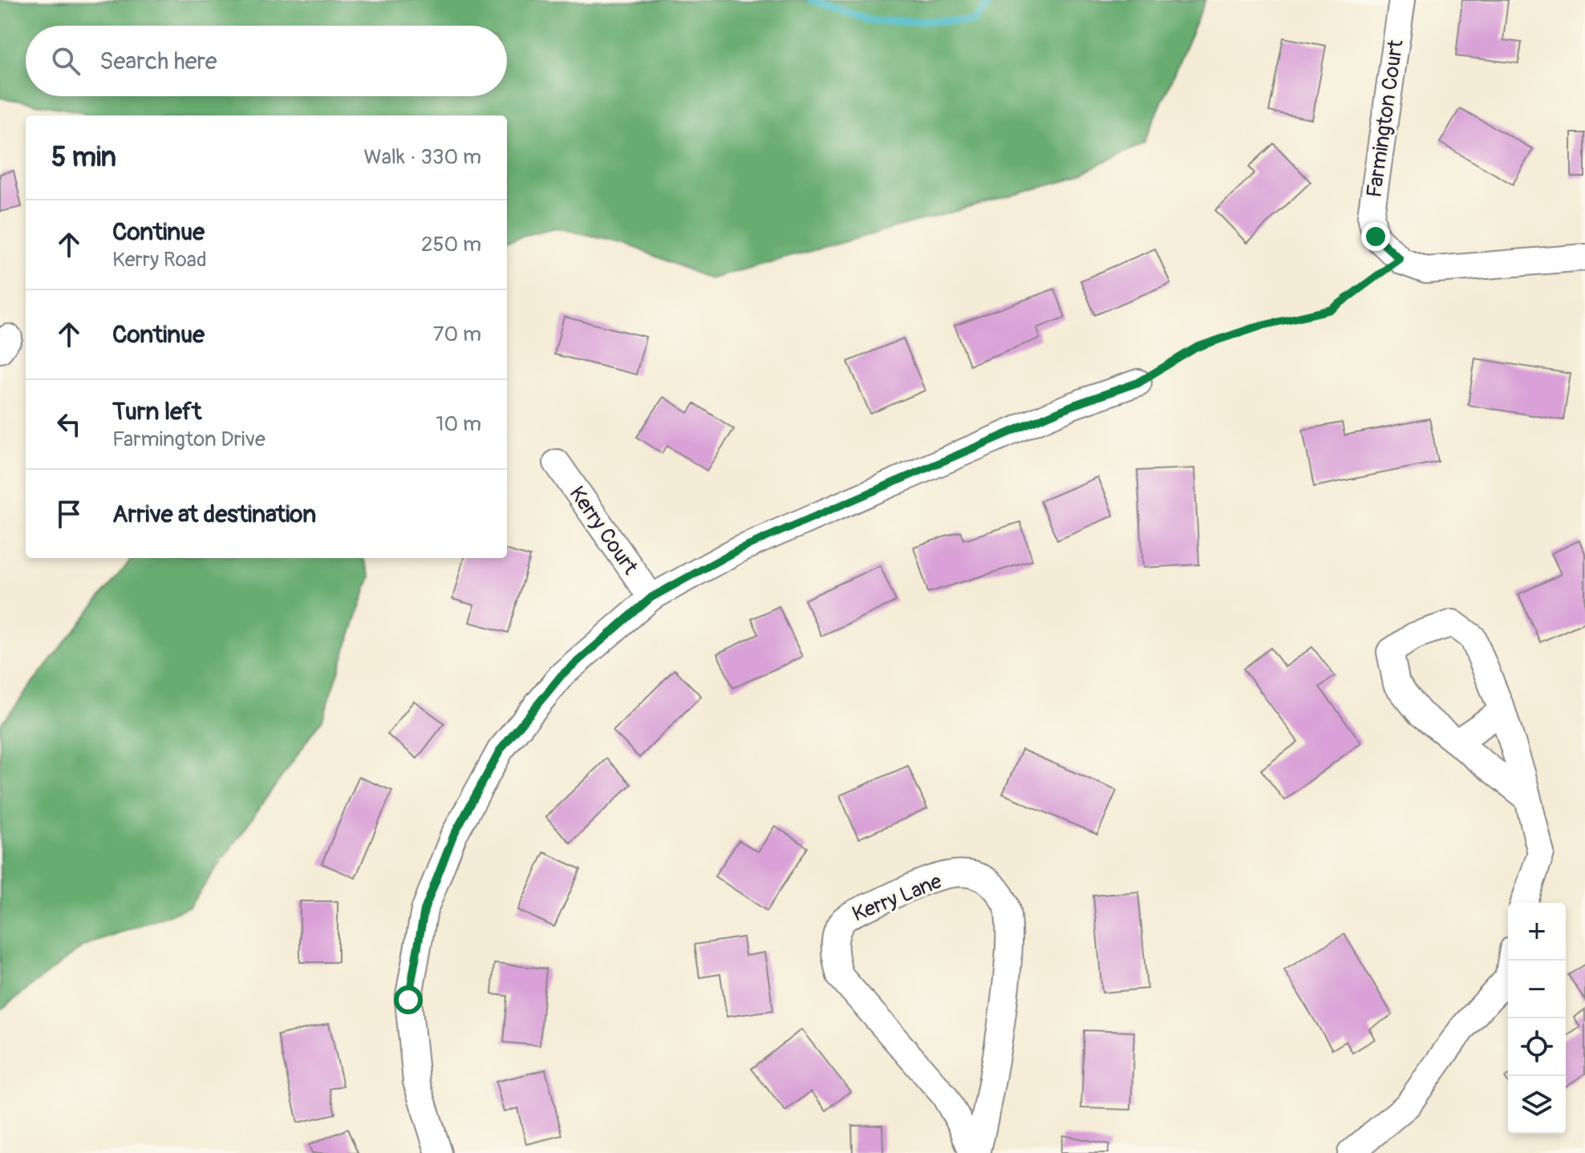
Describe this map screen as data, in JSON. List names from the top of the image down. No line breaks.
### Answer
{"streets":{"street":["Farmington Court","Kerry Court","Kerry Lane"]},"page":{"search":"Search here","heading":["5 min","Walk · 330 m"],"list":[["Continue","Kerry Road","250 m"],["Continue","70 m"],["Turn left","Farmington Drive","10 m"],"Arrive at destination"],"map_buttons":["+","−"]}}
